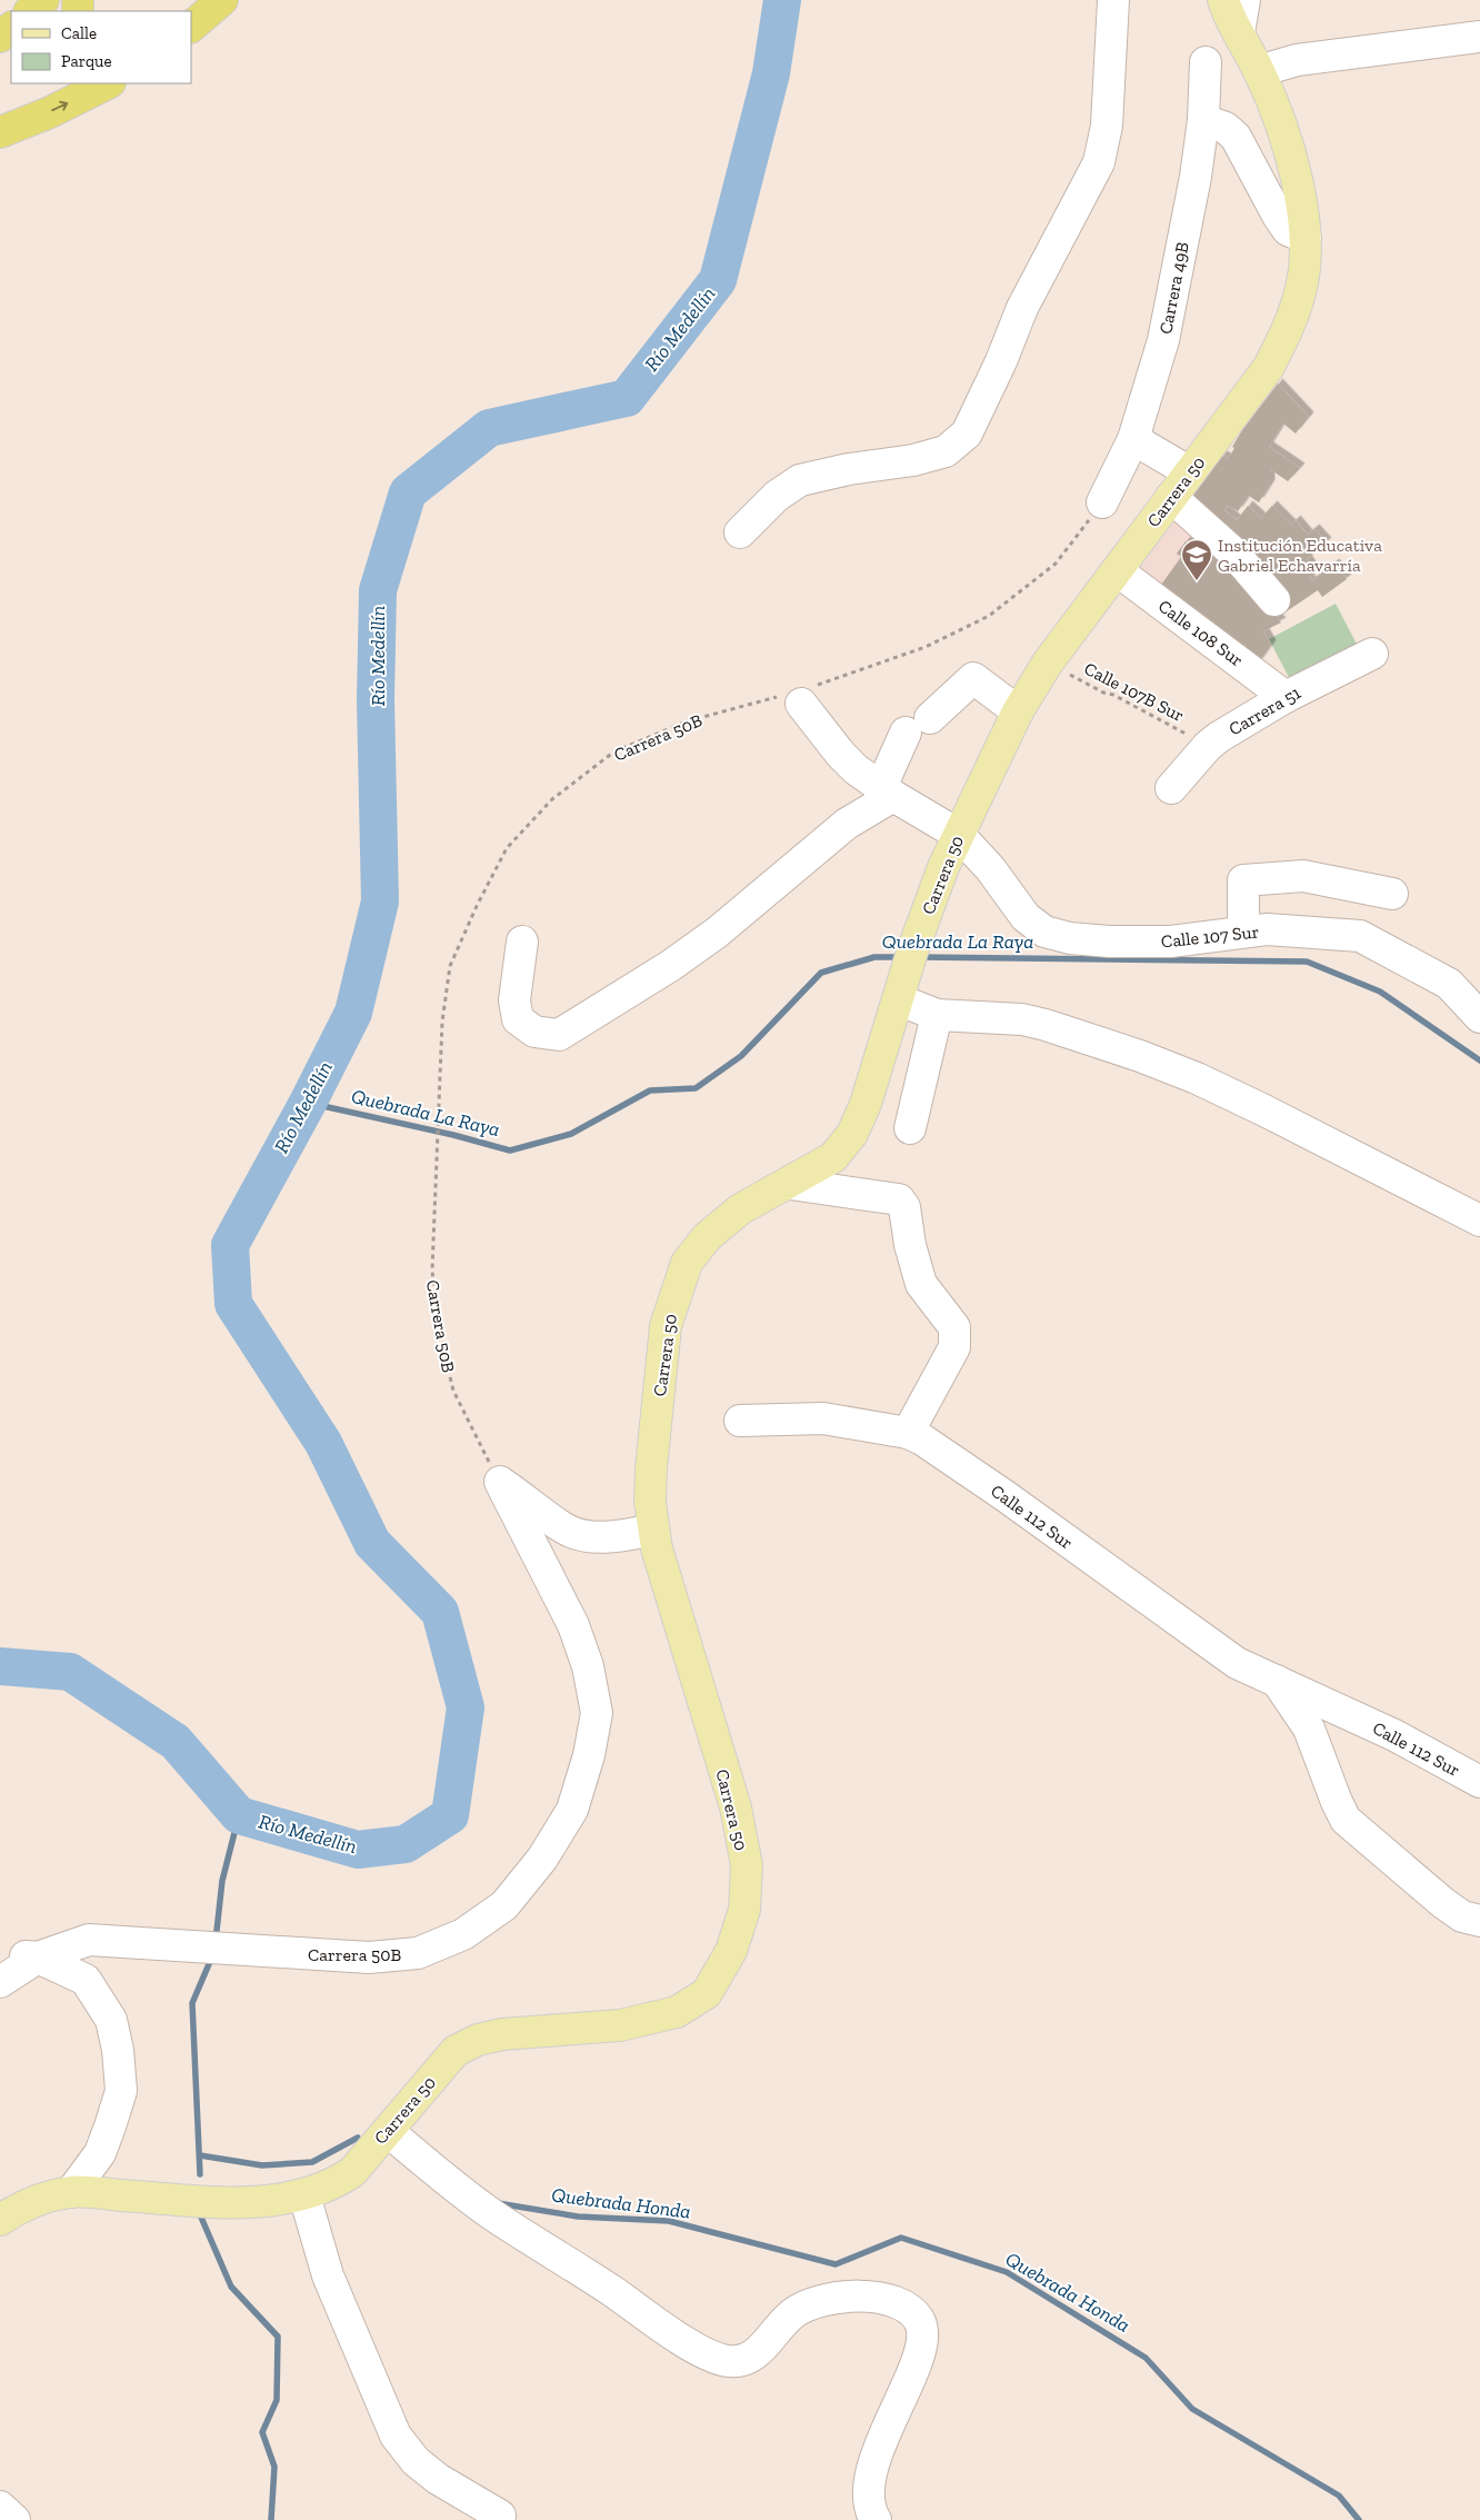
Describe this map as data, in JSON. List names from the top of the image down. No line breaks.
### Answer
{"streets":{"main road":["Carrera 50"],"street":["Carrera 49B","Calle 108 Sur","Carrera 51","Carrera 50B","Calle 107 Sur","Calle 112 Sur"],"path":["Calle 107B Sur"]},"crossings":[["Carrera 49B","Carrera 50B"],["Carrera 50","Calle 108 Sur"],["Carrera 50","Calle 107B Sur"],["Carrera 50","Calle 107 Sur"],["Calle 108 Sur","Carrera 51"],["Calle 107B Sur","Carrera 51"],["Carrera 50B","Calle 107 Sur"]],"water":["Río Medellín","Quebrada La Raya","Quebrada Honda"],"places":{"school or university":["Institución Educativa Gabriel Echavarría"]},"legend":["Calle","Parque"]}
